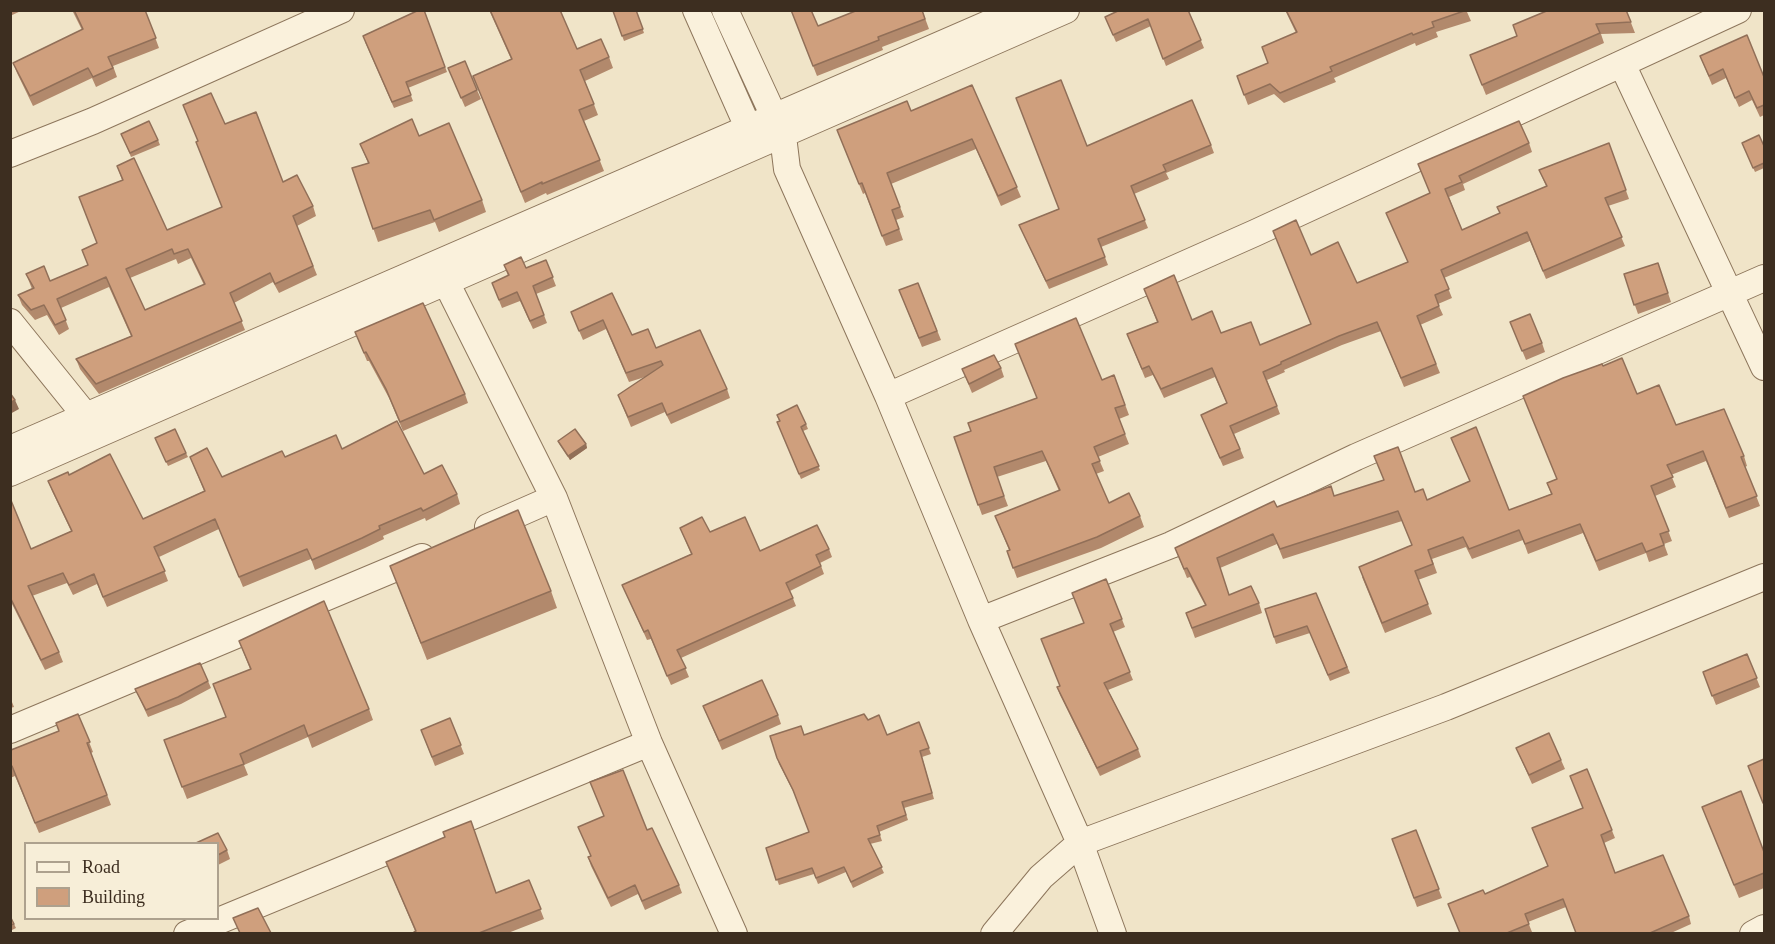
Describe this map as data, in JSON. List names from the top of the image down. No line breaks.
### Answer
{"legend":["Road","Building"]}
